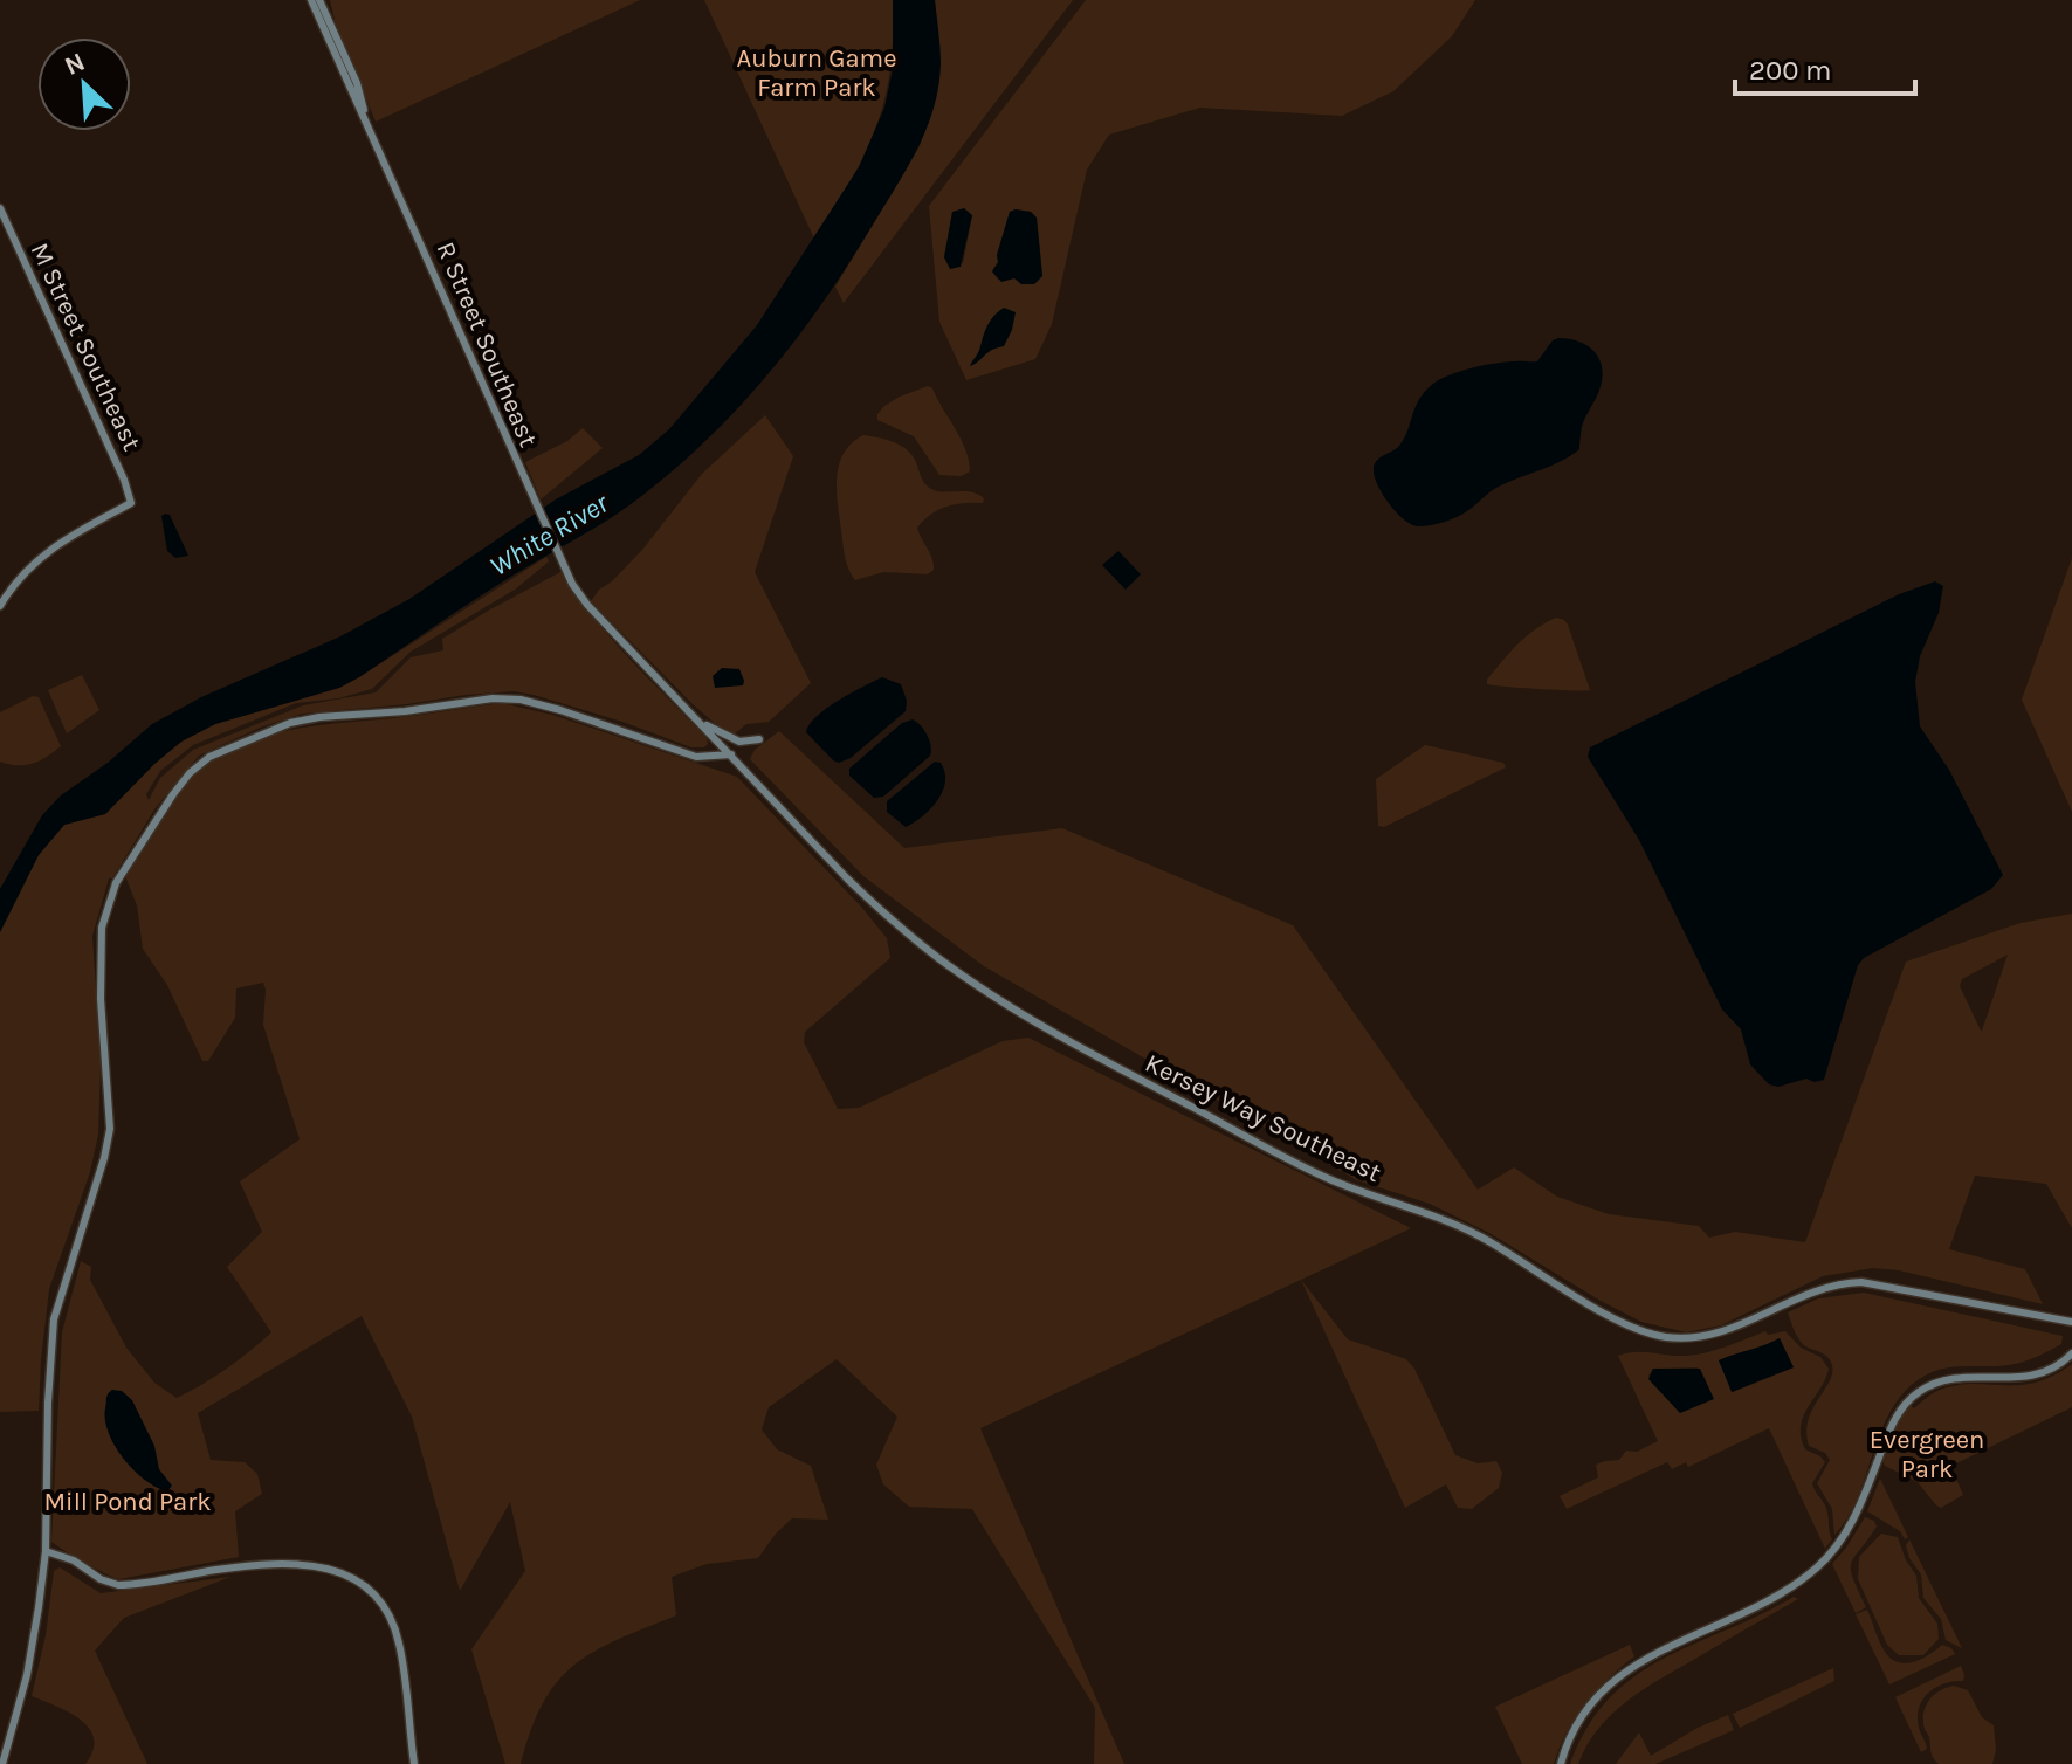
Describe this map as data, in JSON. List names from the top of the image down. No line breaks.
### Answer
{"streets":{"street":["R Street Southeast","M Street Southeast","Kersey Way Southeast"]},"crossings":[["R Street Southeast","Kersey Way Southeast"]],"water":["White River"],"parks":["Auburn Game Farm Park","Evergreen Park","Mill Pond Park"],"scale_bar":"200 m","north":"top left"}
